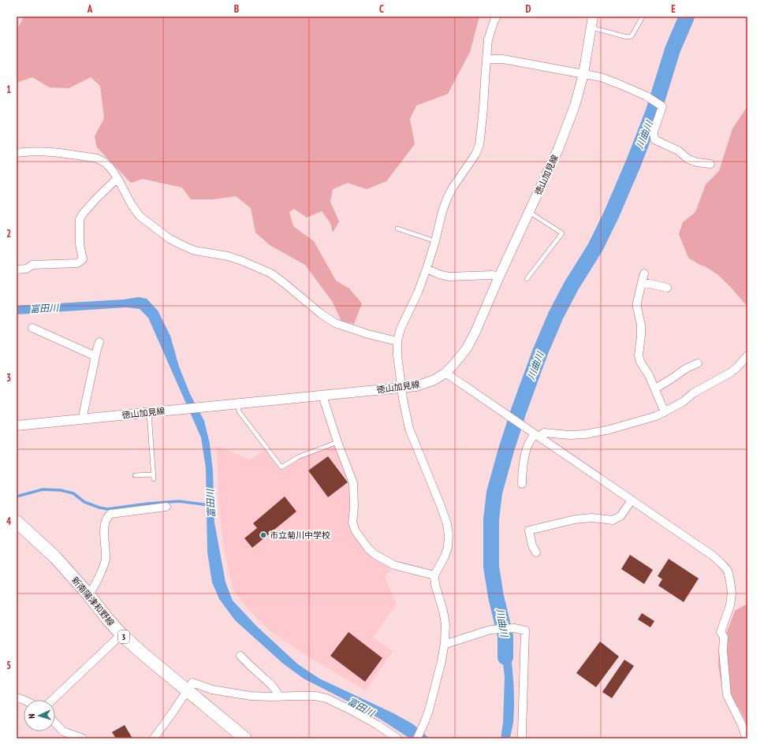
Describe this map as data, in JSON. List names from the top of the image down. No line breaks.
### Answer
{"streets":{"main road":["新南陽津和野線","3"],"street":["徳山加見線"]},"water":["川曲川","富田川"],"places":["市立菊川中学校"],"north":"left","grid":{"columns":["A","B","C","D","E"],"rows":["1","2","3","4","5"]}}
